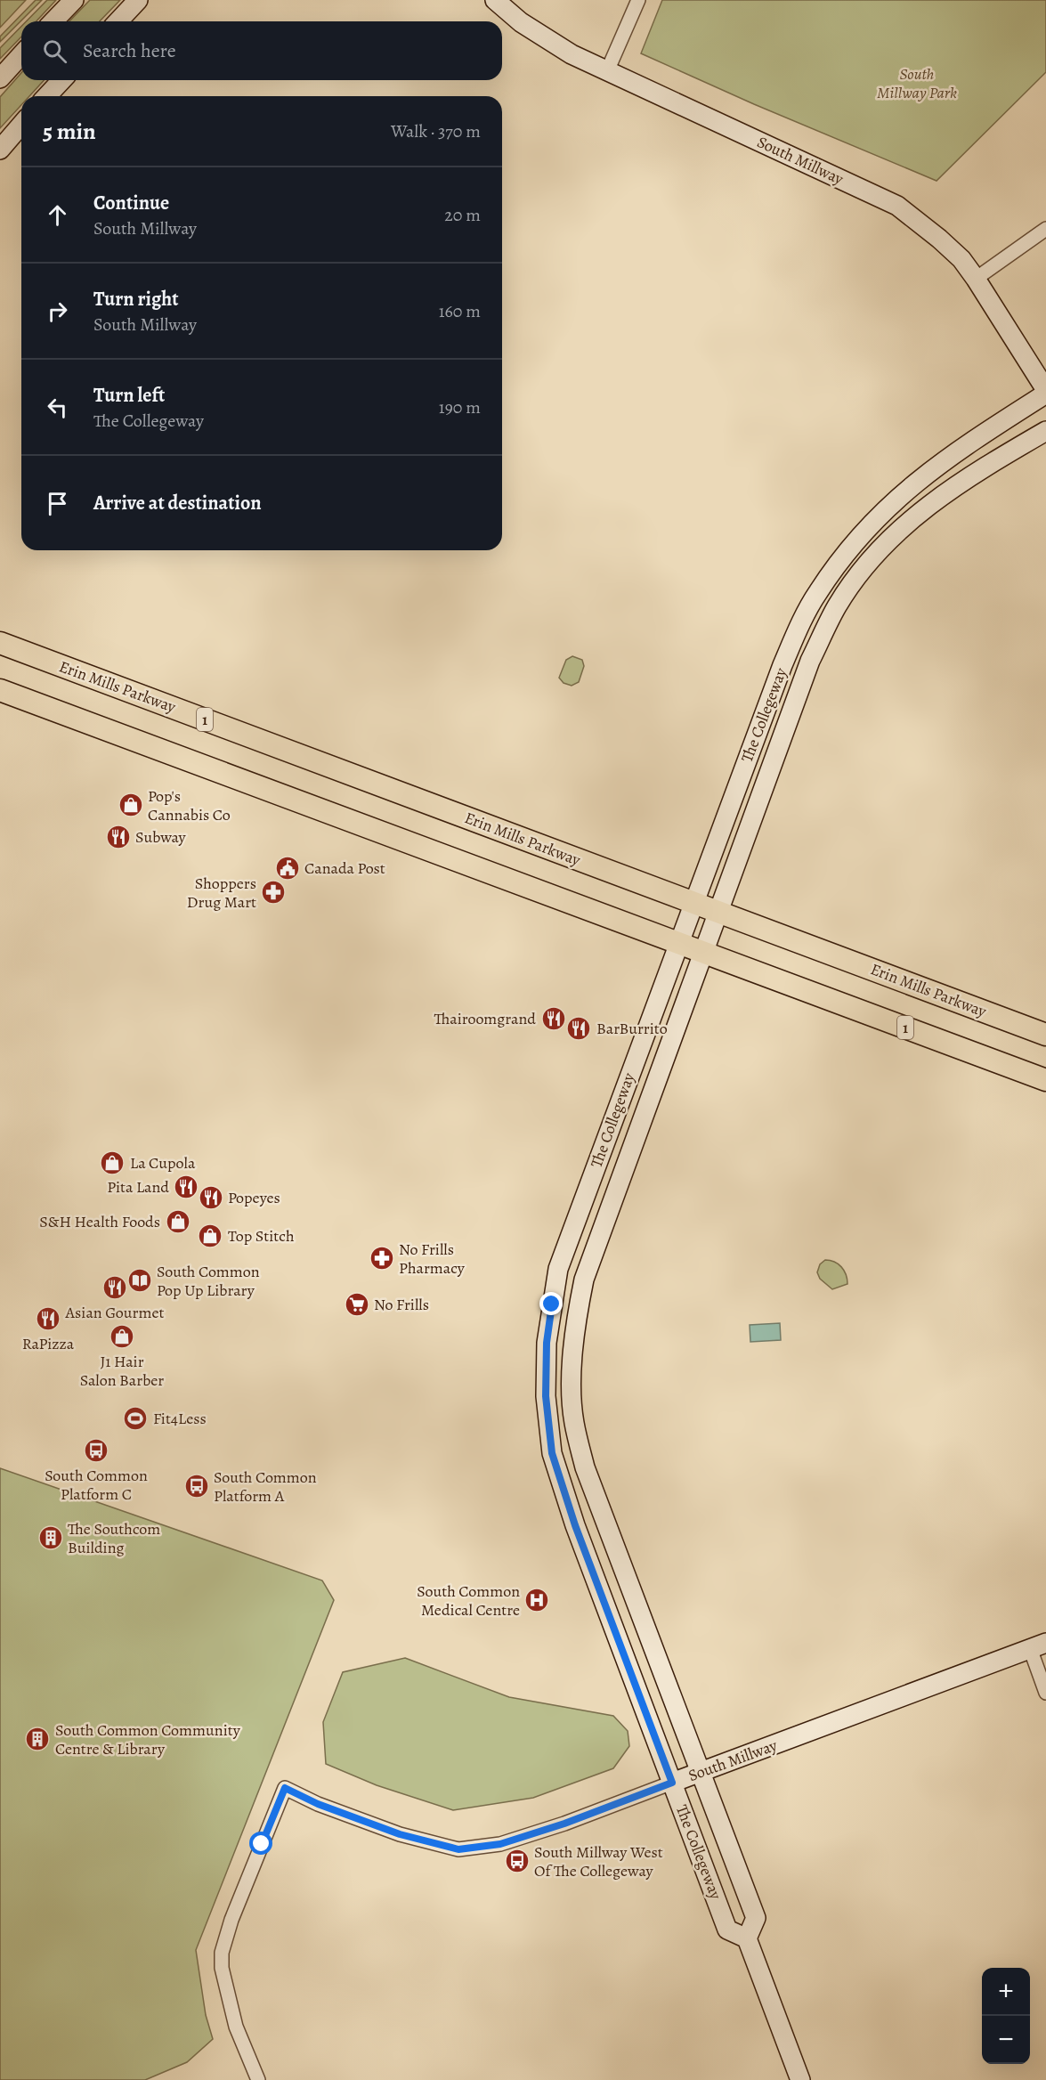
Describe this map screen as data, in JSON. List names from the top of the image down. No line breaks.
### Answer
{"streets":{"main road":["Erin Mills Parkway","1"],"street":["South Millway","The Collegeway"]},"crossings":[["South Millway","The Collegeway"],["Erin Mills Parkway","The Collegeway"],["The Collegeway","1"]],"parks":["South Millway Park"],"places":{"shop":["Pop's Cannabis Co","La Cupola","S&H Health Foods","Top Stitch","J1 Hair Salon Barber"],"restaurant":["Subway","Thairoomgrand","BarBurrito","Pita Land","Popeyes","Asian Gourmet","RaPizza"],"public building":["Canada Post"],"pharmacy":["Shoppers Drug Mart","No Frills Pharmacy"],"library":["South Common Pop Up Library"],"supermarket":["No Frills"],"sports":["Fit4Less"],"bus stop":["South Common Platform C","South Common Platform A","South Millway West Of The Collegeway"],"building":["The Southcom Building","South Common Community Centre & Library"],"hospital":["South Common Medical Centre"]},"page":{"search":"Search here","heading":["5 min","Walk · 370 m"],"list":[["Continue","South Millway","20 m"],["Turn right","South Millway","160 m"],["Turn left","The Collegeway","190 m"],"Arrive at destination"],"map_buttons":["+","−"]}}
